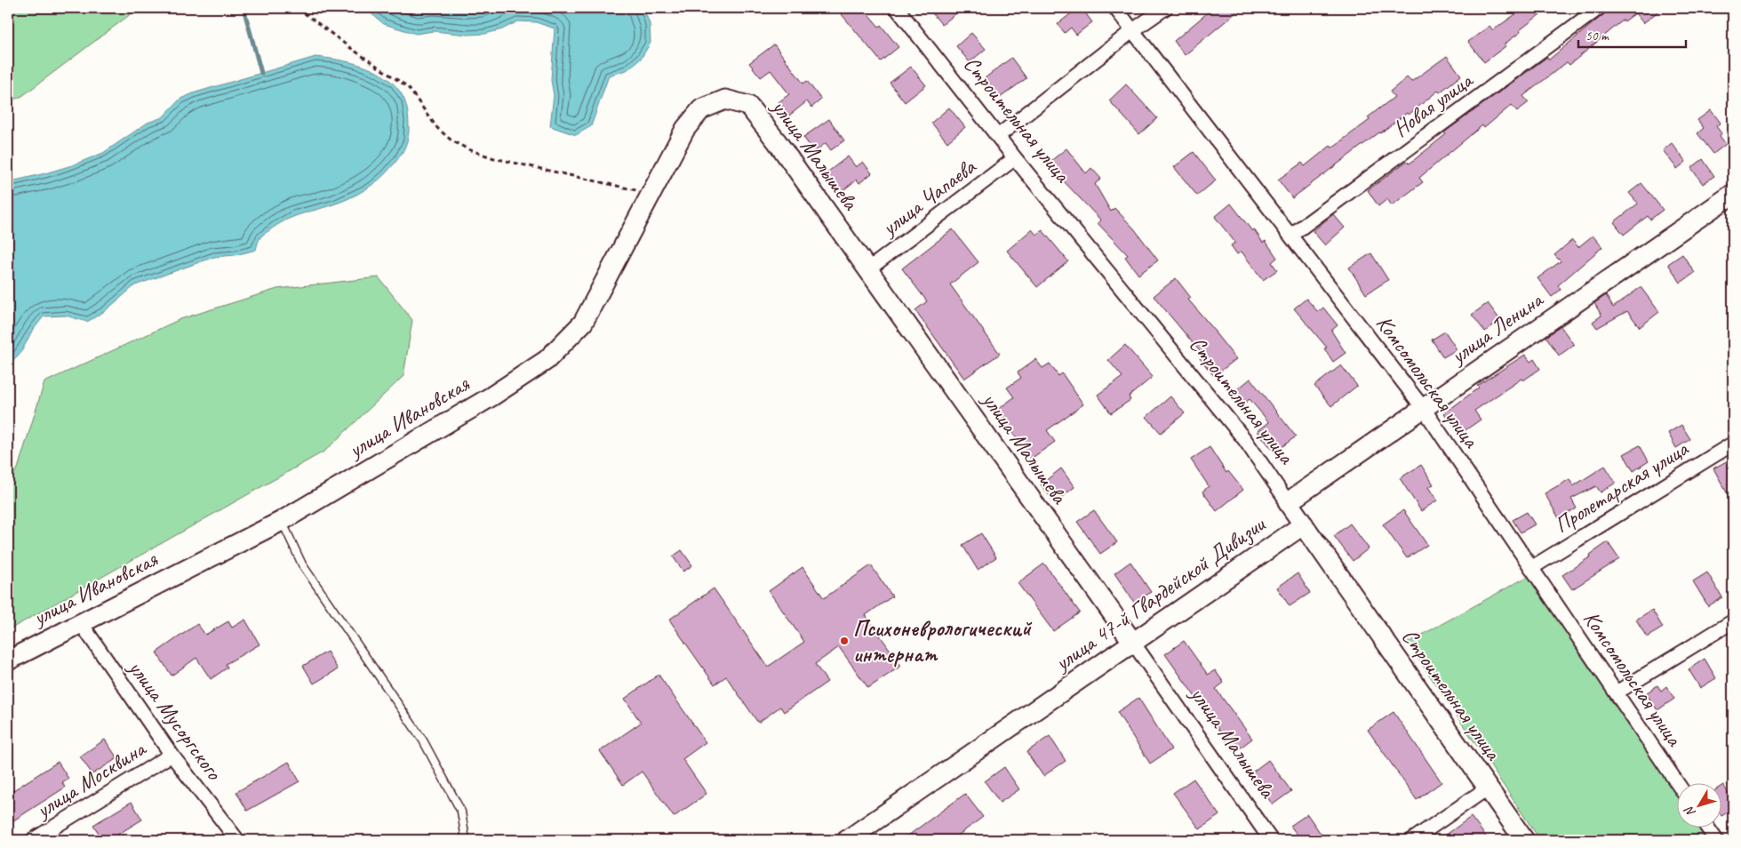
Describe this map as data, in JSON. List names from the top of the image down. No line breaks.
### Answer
{"streets":{"street":["Новая улица","Строительная улица","улица Малышева","улица Чапаева","улица Ленина","Комсомольская улица","улица Ивановская","Пролетарская улица","улица 47-й Гвардейской Дивизии","улица Мусоргского","улица Москвина"]},"crossings":[["Новая улица","Комсомольская улица"],["Строительная улица","улица Чапаева"],["Строительная улица","улица Ленина"],["Строительная улица","улица 47-й Гвардейской Дивизии"],["улица Малышева","улица Чапаева"],["улица Малышева","улица Ивановская"],["улица Малышева","улица 47-й Гвардейской Дивизии"],["улица Ленина","Комсомольская улица"],["Комсомольская улица","Пролетарская улица"],["улица Ивановская","улица Мусоргского"],["улица Мусоргского","улица Москвина"]],"places":["Психоневрологический интернат"],"scale_bar":"50 m","north":"bottom left"}
